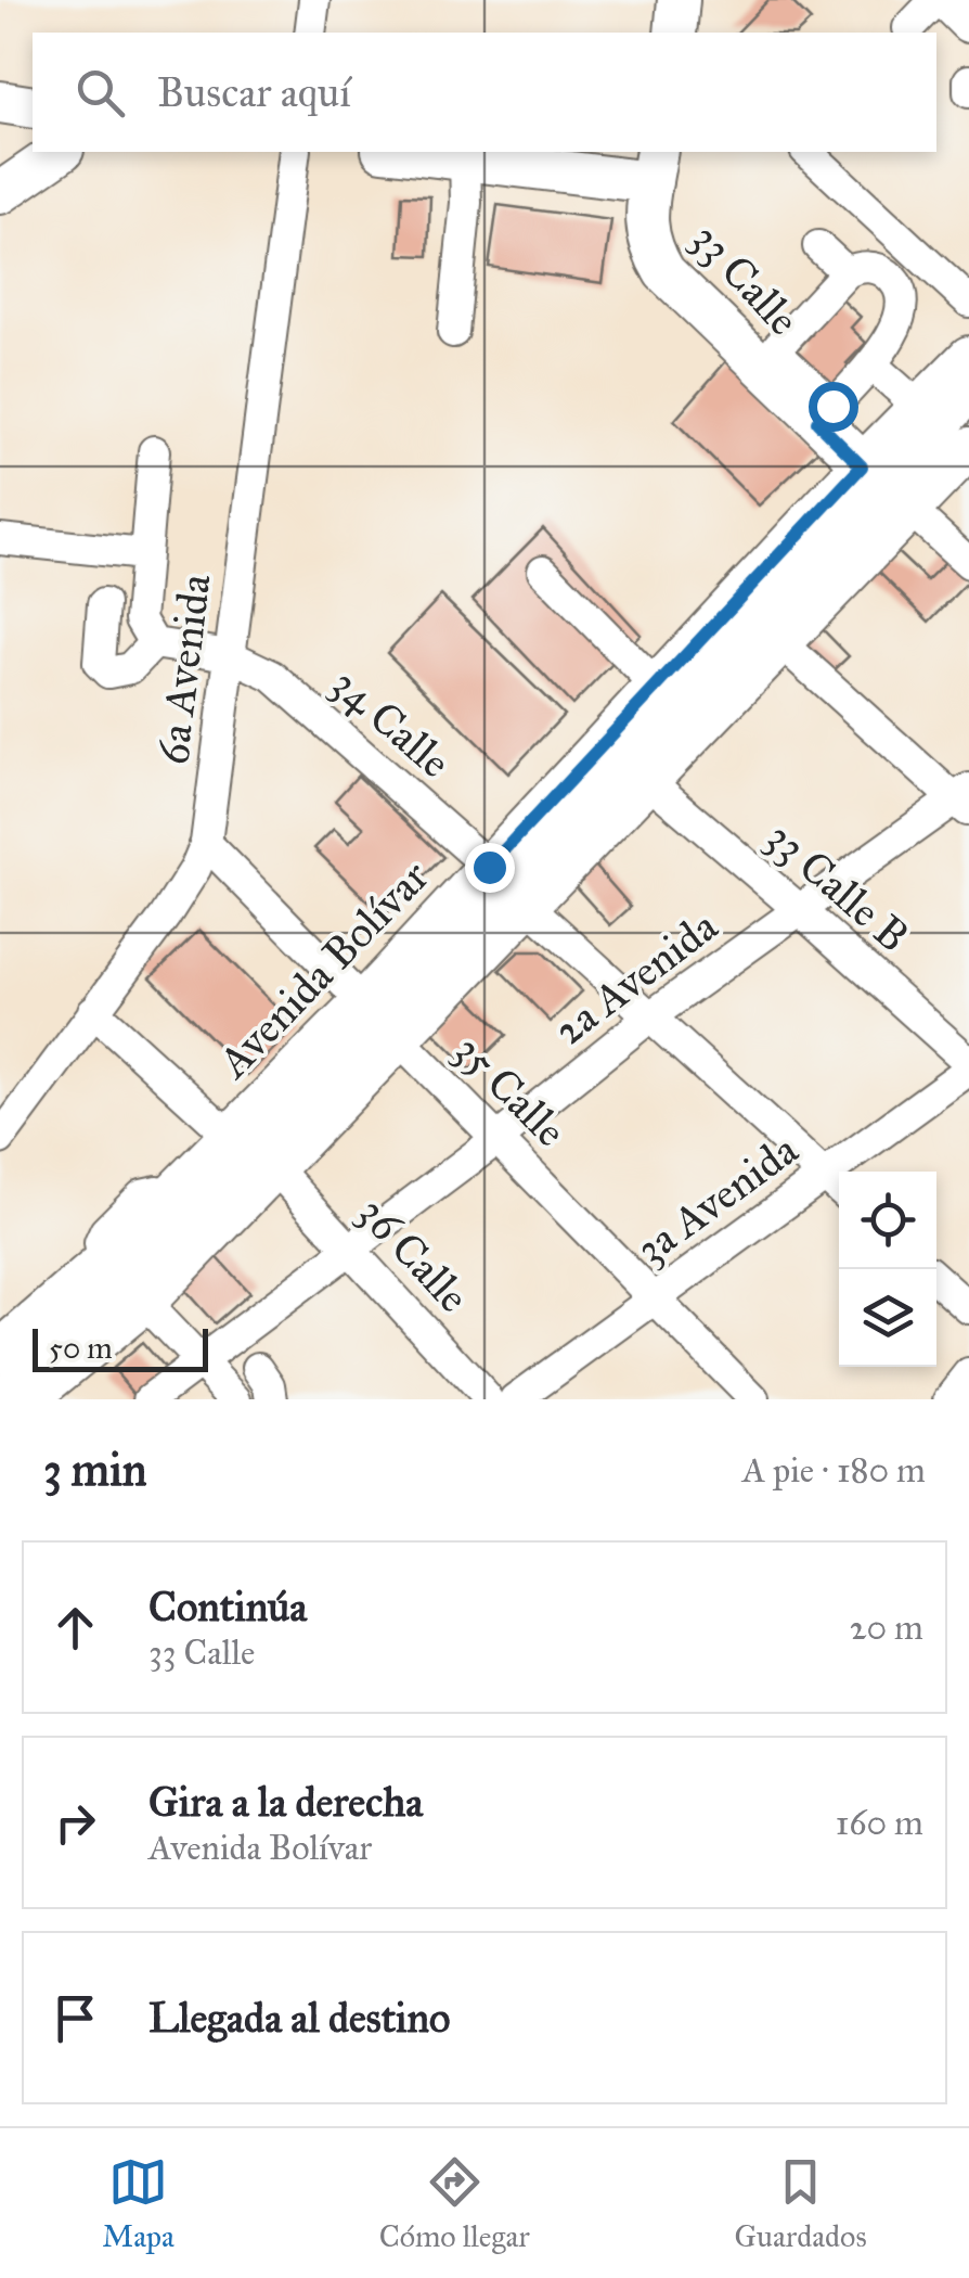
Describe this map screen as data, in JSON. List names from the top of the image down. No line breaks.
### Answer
{"streets":{"main road":["33 Calle","Avenida Bolívar"],"street":["6a Avenida","34 Calle","33 Calle B","2a Avenida","35 Calle","3a Avenida","36 Calle"]},"crossings":[["33 Calle","Avenida Bolívar"],["6a Avenida","34 Calle"],["6a Avenida","35 Calle"],["34 Calle","Avenida Bolívar"],["33 Calle B","Avenida Bolívar"],["33 Calle B","2a Avenida"],["33 Calle B","3a Avenida"],["Avenida Bolívar","35 Calle"],["Avenida Bolívar","36 Calle"],["2a Avenida","35 Calle"],["2a Avenida","36 Calle"],["35 Calle","3a Avenida"]],"scale_bar":"50 m","page":{"search":"Buscar aquí","scale":"50 m","heading":["3 min","A pie · 180 m"],"list":[["Continúa","33 Calle","20 m"],["Gira a la derecha","Avenida Bolívar","160 m"],"Llegada al destino"],"nav":["Mapa","Cómo llegar","Guardados"]}}
